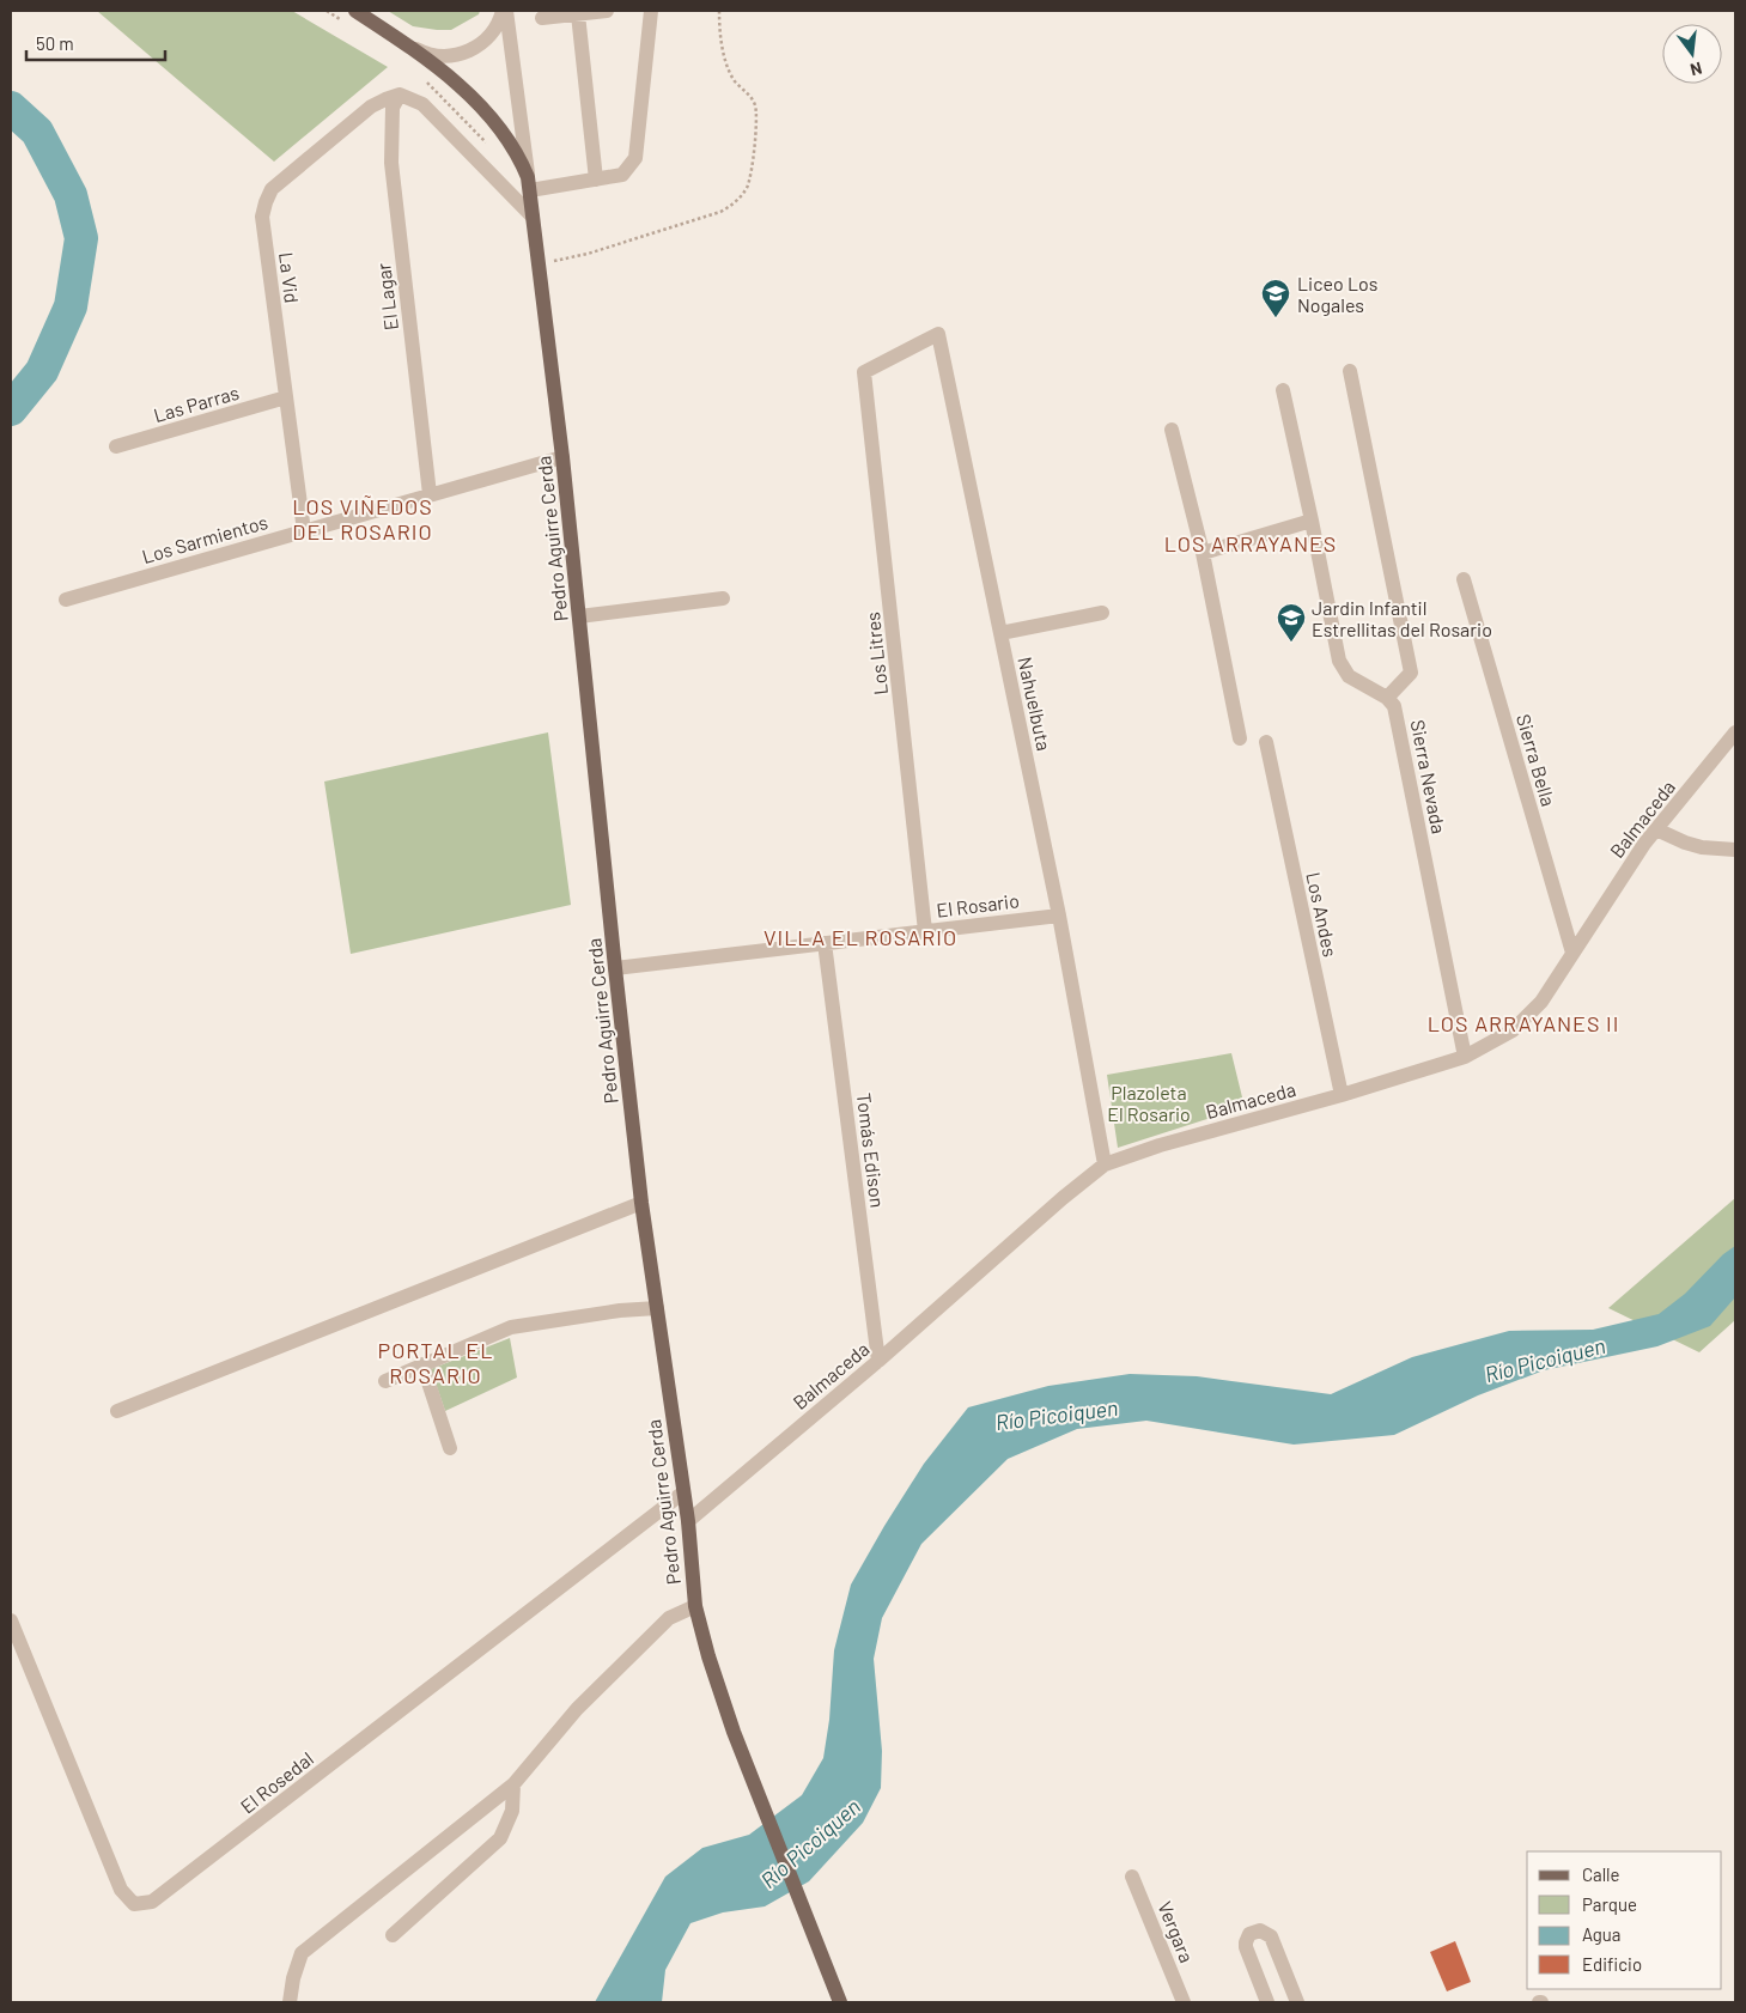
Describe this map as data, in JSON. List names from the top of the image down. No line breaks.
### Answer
{"streets":{"main road":["Pedro Aguirre Cerda"],"street":["La Vid","El Lagar","Las Parras","Los Sarmientos","Los Litres","Nahuelbuta","Sierra Bella","Sierra Nevada","Balmaceda","El Rosario","Los Andes","Tomás Edison","El Rosedal","Vergara"]},"crossings":[["La Vid","El Lagar"],["La Vid","Las Parras"],["La Vid","Los Sarmientos"],["El Lagar","Los Sarmientos"],["Los Sarmientos","Pedro Aguirre Cerda"],["Pedro Aguirre Cerda","Balmaceda"],["Pedro Aguirre Cerda","El Rosario"],["Pedro Aguirre Cerda","El Rosedal"],["Los Litres","Nahuelbuta"],["Los Litres","El Rosario"],["Nahuelbuta","Balmaceda"],["Nahuelbuta","El Rosario"],["Sierra Bella","Balmaceda"],["Sierra Nevada","Balmaceda"],["Balmaceda","Los Andes"],["Balmaceda","Tomás Edison"],["El Rosario","Tomás Edison"]],"districts":["LOS VIÑEDOS DEL ROSARIO","LOS ARRAYANES","VILLA EL ROSARIO","LOS ARRAYANES II","PORTAL EL ROSARIO"],"water":["Río Picoiquen"],"parks":["Plazoleta El Rosario"],"places":{"school or university":["Liceo Los Nogales","Jardin Infantil Estrellitas del Rosario"]},"legend":["Calle","Parque","Agua","Edificio"],"scale_bar":"50 m","north":"bottom"}
